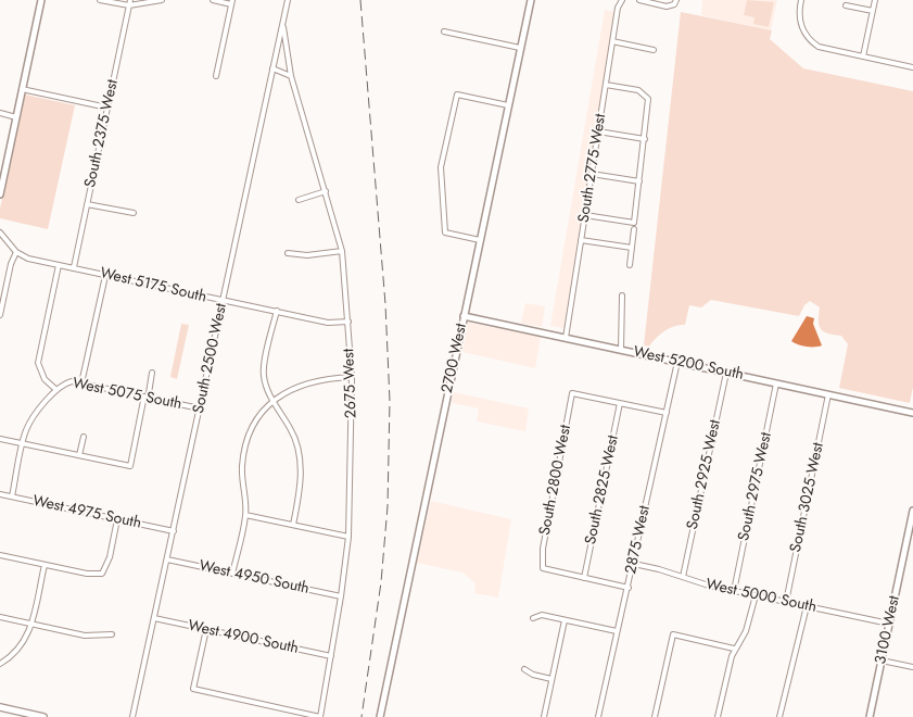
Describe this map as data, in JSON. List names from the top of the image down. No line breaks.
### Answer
{"streets":{"street":["South 2375 West","South 2775 West","West 5175 South","South 2500 West","2700 West","West 5200 South","2675 West","West 5075 South","South 2925 West","South 2800 West","South 2975 West","South 2825 West","South 3025 West","West 4975 South","2875 West","West 4950 South","West 5000 South","3100 West","West 4900 South"]},"crossings":[["South 2375 West","West 5175 South"],["South 2775 West","West 5200 South"],["West 5175 South","South 2500 West"],["West 5175 South","2675 West"],["South 2500 West","2675 West"],["South 2500 West","West 5075 South"],["South 2500 West","West 4975 South"],["South 2500 West","West 4950 South"],["South 2500 West","West 4900 South"],["2700 West","West 5200 South"],["West 5200 South","South 2925 West"],["West 5200 South","South 2975 West"],["West 5200 South","South 3025 West"],["West 5200 South","2875 West"],["2675 West","West 4950 South"],["2675 West","West 4900 South"],["South 2925 West","West 5000 South"],["South 2800 West","South 2825 West"],["South 2975 West","West 5000 South"],["South 3025 West","West 5000 South"],["2875 West","West 5000 South"],["West 5000 South","3100 West"]]}
